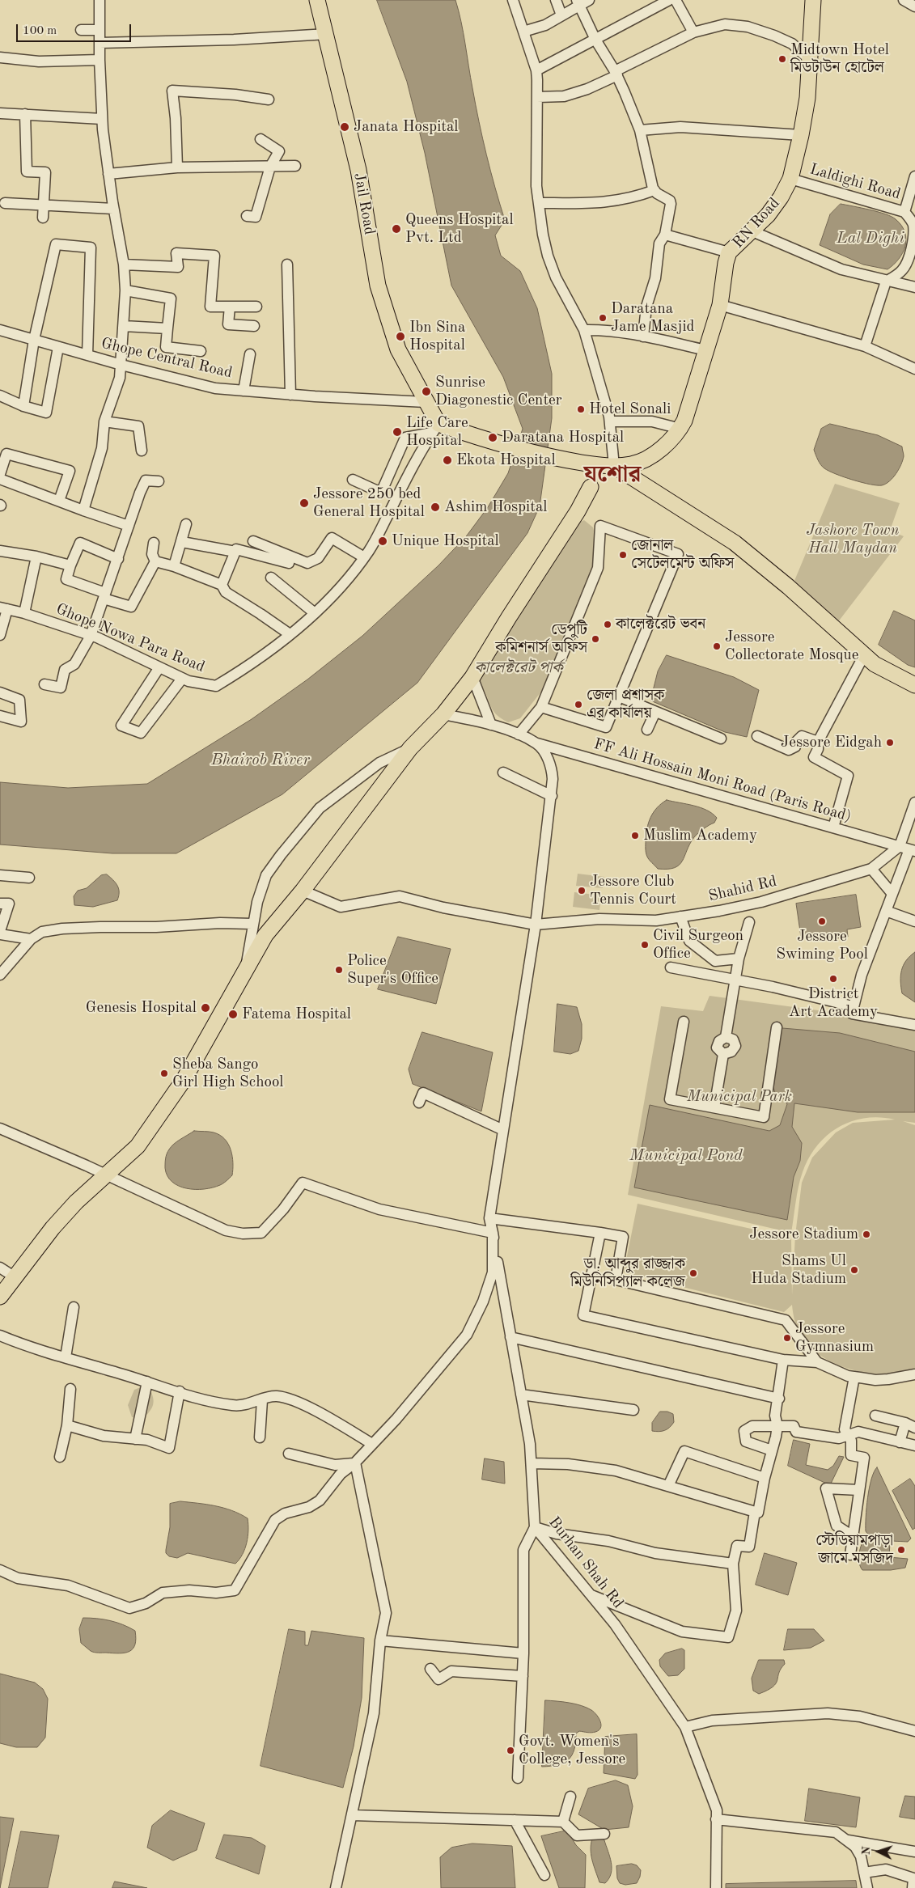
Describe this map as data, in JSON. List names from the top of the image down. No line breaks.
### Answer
{"streets":{"highway":["Jail Road","RN Road"],"street":["Laldighi Road","Ghope Central Road","Ghope Nowa Para Road","FF Ali Hossain Moni Road (Paris Road)","Shahid Rd","Burhan Shah Rd"]},"crossings":[["Laldighi Road","RN Road"],["Jail Road","Ghope Central Road"],["Jail Road","Ghope Nowa Para Road"],["FF Ali Hossain Moni Road (Paris Road)","Shahid Rd"]],"districts":["যশোর"],"water":["Lal Dighi","Bhairob River","Municipal Pond"],"parks":["Jashore Town Hall Maydan","কালেক্টরেট পার্ক","Municipal Park"],"places":["Midtown Hotel মিডটাউন হোটেল","Janata Hospital","Queens Hospital Pvt. Ltd","Daratana Jame Masjid","Ibn Sina Hospital","Sunrise Diagonestic Center","Hotel Sonali","Life Care Hospital","Daratana Hospital","Ekota Hospital","Jessore 250 bed General Hospital","Ashim Hospital","Unique Hospital","জোনাল সেটেলমেন্ট অফিস","কালেক্টরেট ভবন","ডেপুটি কমিশনার্স অফিস","Jessore Collectorate Mosque","জেলা প্রশাসক এর কার্যালয়","Jessore Eidgah","Muslim Academy","Jessore Club Tennis Court","Jessore Swiming Pool","Civil Surgeon Office","Police Super's Office","District Art Academy","Genesis Hospital","Fatema Hospital","Sheba Sango Girl High School","Jessore Stadium","Shams Ul Huda Stadium","ডা. আব্দুর রাজ্জাক মিউনিসিপ্যাল কলেজ","Jessore Gymnasium","স্টেডিয়ামপাড়া জামে মসজিদ","Govt. Women's College, Jessore"],"scale_bar":"100 m","north":"left"}
